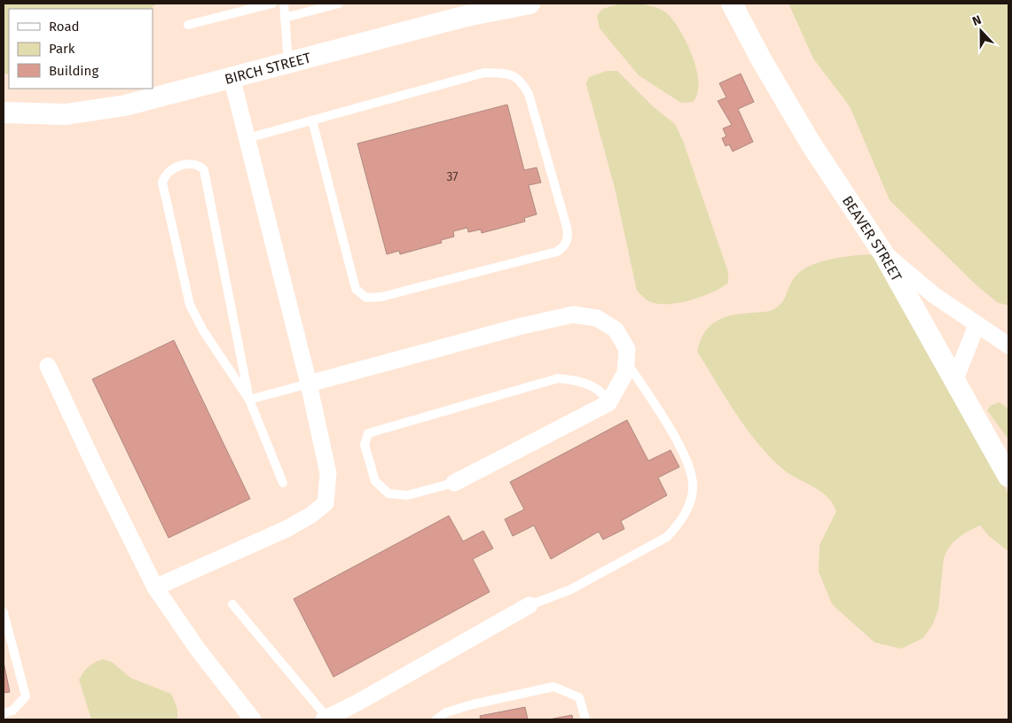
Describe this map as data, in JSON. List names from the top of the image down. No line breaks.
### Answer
{"streets":{"street":["BIRCH STREET","BEAVER STREET"]},"house_numbers":["37"],"legend":["Road","Park","Building"],"north":"top"}
